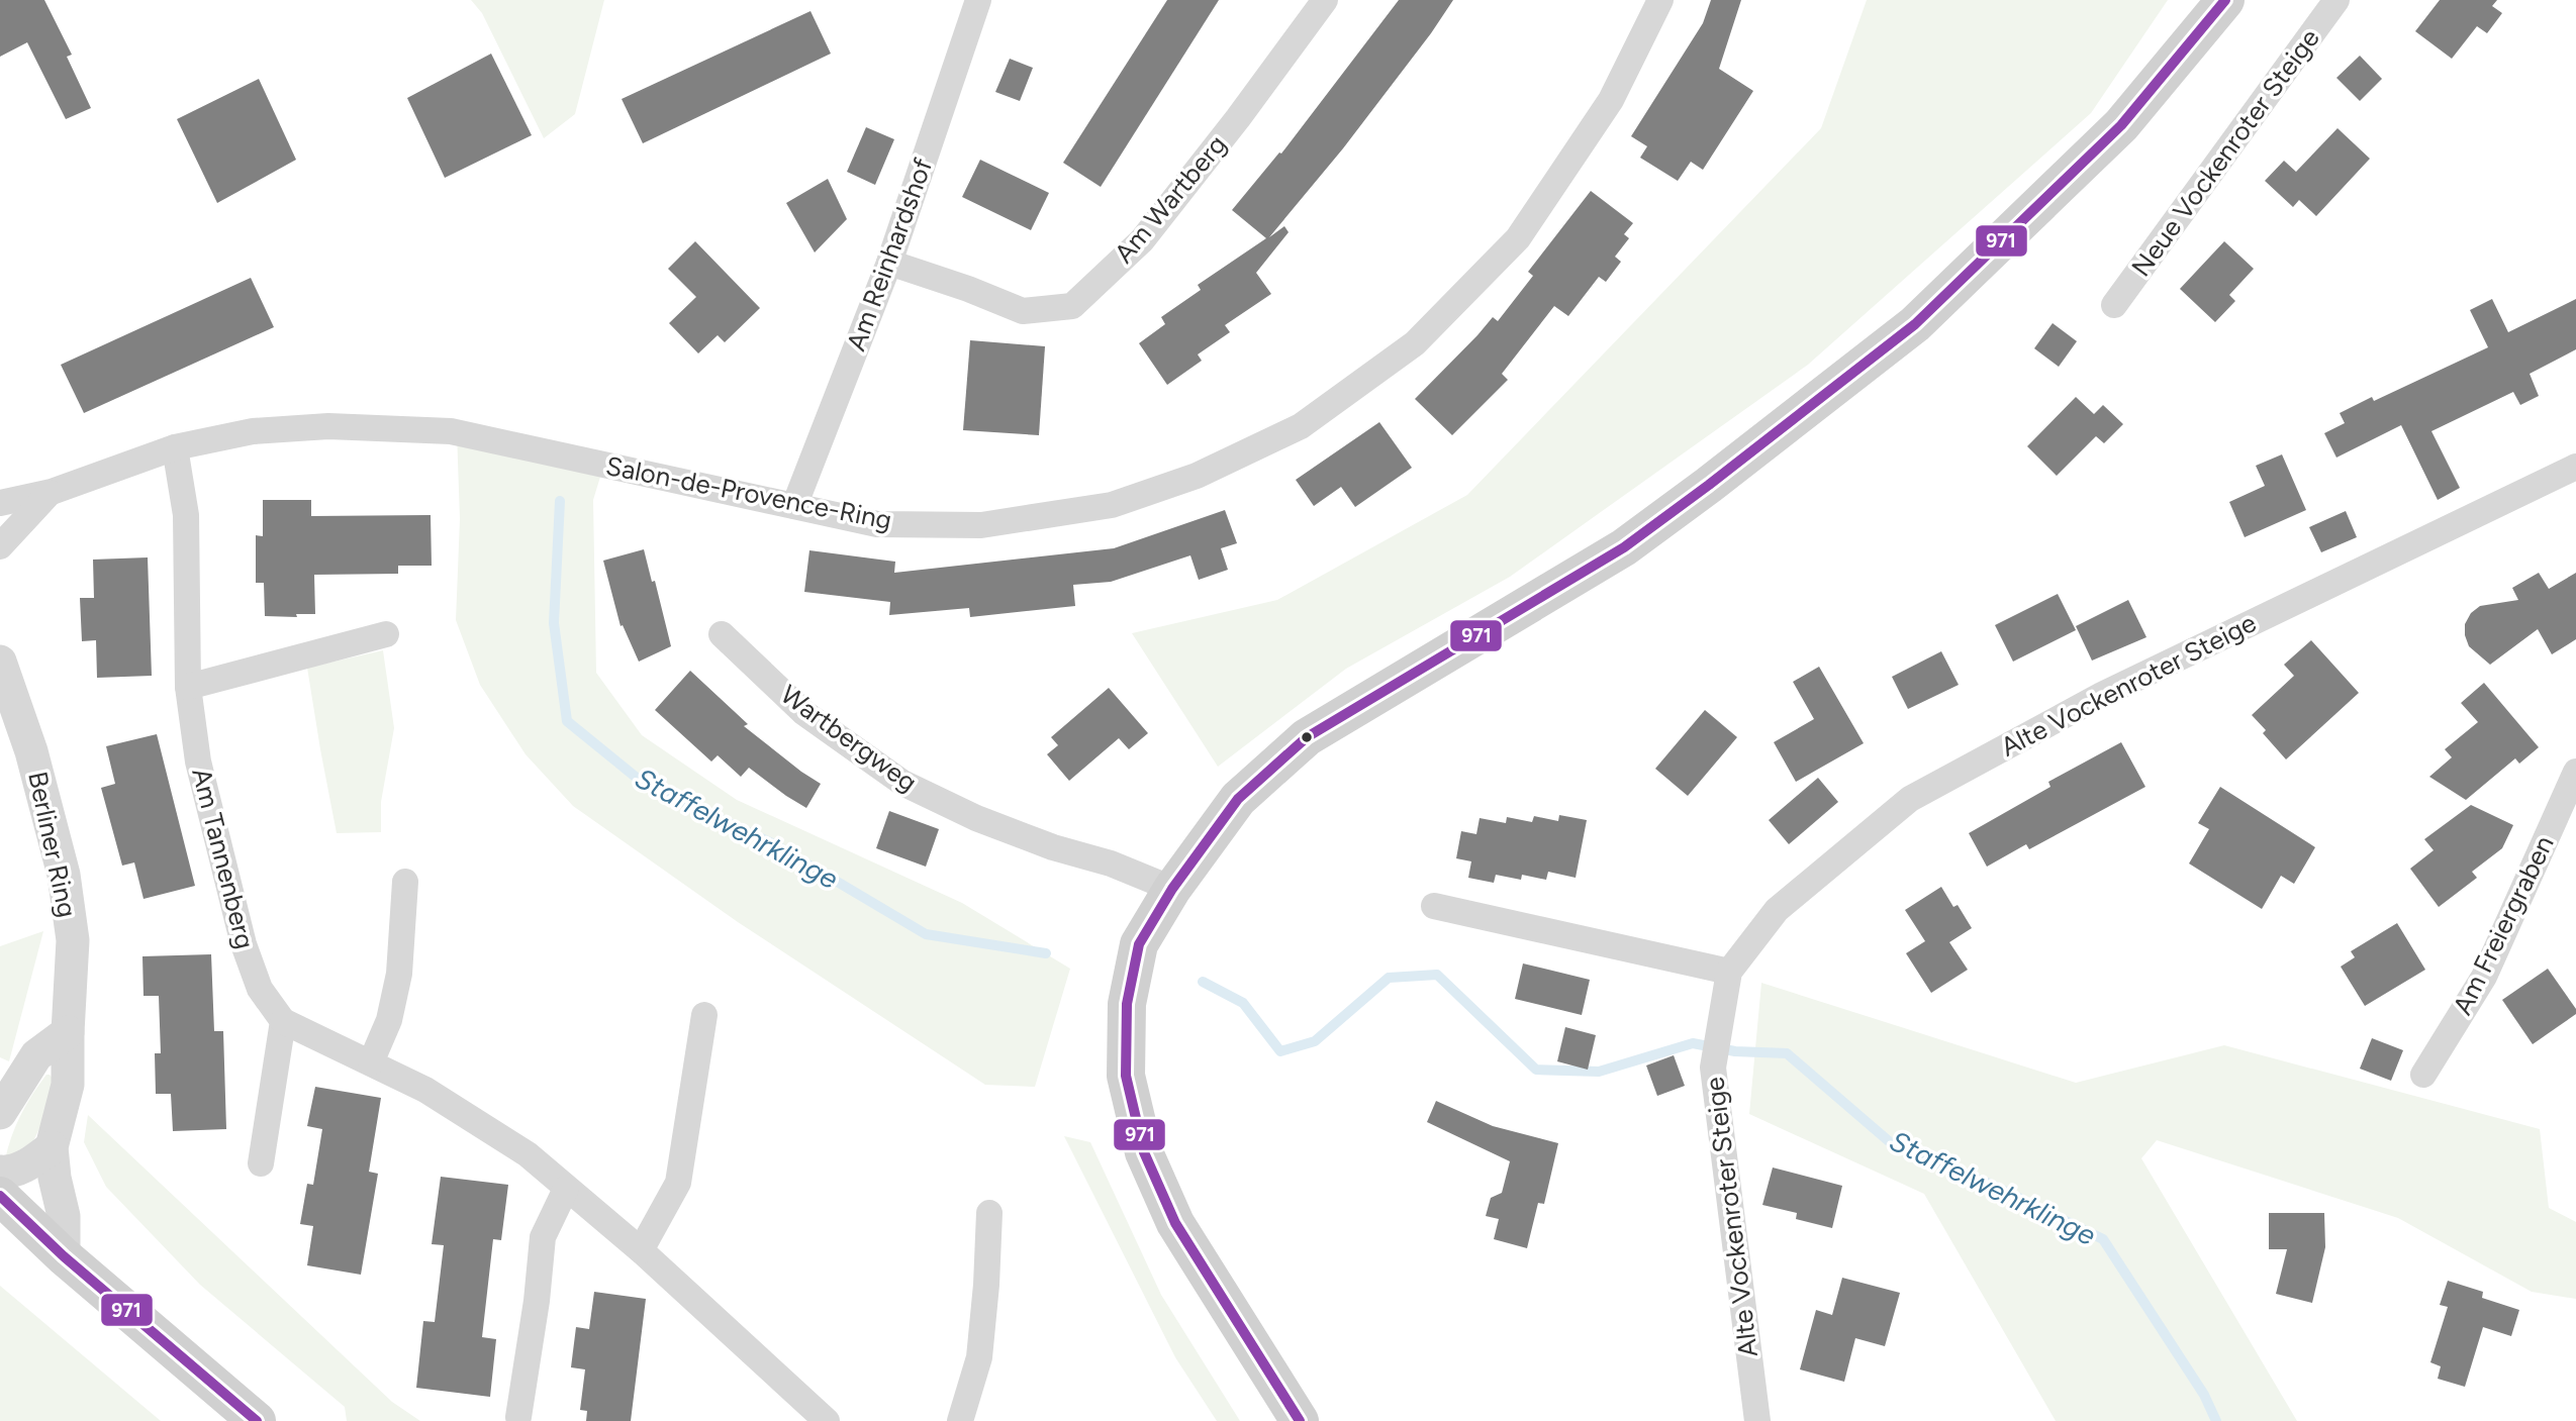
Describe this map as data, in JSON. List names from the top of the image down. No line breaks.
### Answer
{"streets":{"street":["Neue Vockenroter Steige","Am Wartberg","Am Reinhardshof","Salon-de-Provence-Ring","Alte Vockenroter Steige","Wartbergweg","Berliner Ring","Am Tannenberg","Am Freiergraben"]},"crossings":[["Am Wartberg","Am Reinhardshof"],["Am Reinhardshof","Salon-de-Provence-Ring"],["Salon-de-Provence-Ring","Am Tannenberg"]],"water":["Staffelwehrklinge"],"lines":["transit line 971"]}
